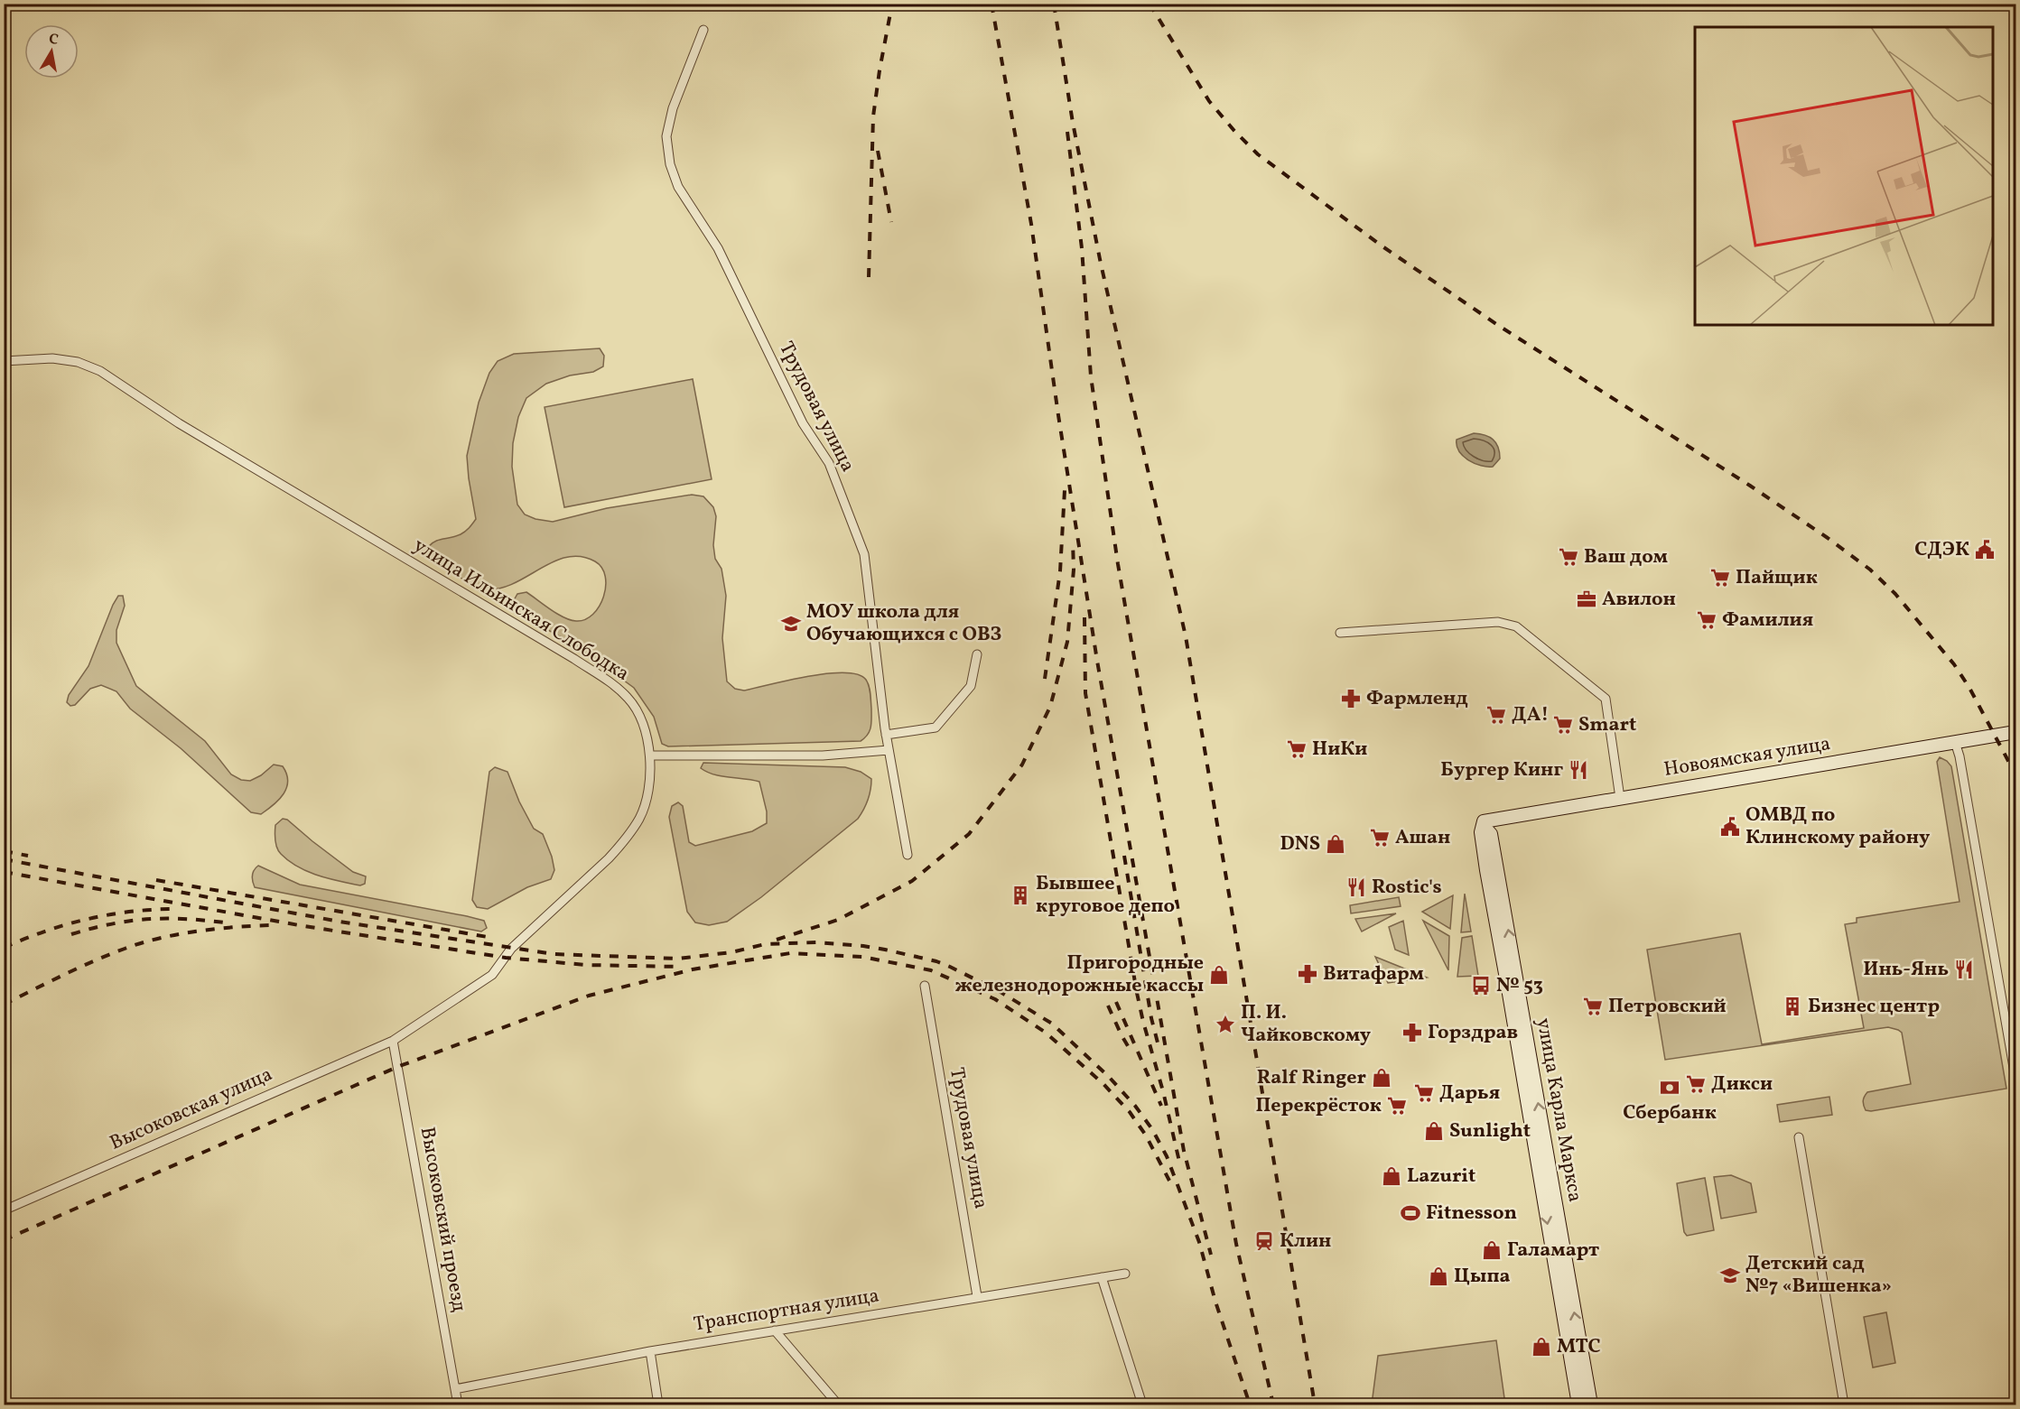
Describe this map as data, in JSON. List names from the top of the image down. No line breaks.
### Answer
{"streets":{"street":["Трудовая улица","улица Ильинская Слободка","Новоямская улица","Высоковская улица","улица Карла Маркса","Высоковский проезд","Транспортная улица"]},"crossings":[["Трудовая улица","Транспортная улица"],["улица Ильинская Слободка","Высоковская улица"],["Новоямская улица","улица Карла Маркса"],["Высоковская улица","Высоковский проезд"],["Высоковский проезд","Транспортная улица"]],"places":{"public building":["СДЭК","ОМВД по Клинскому району"],"supermarket":["Ваш дом","Пайщик","Фамилия","ДА!","Smart","НиКи","Ашан","Петровский","Дикси","Дарья","Перекрёсток"],"office":["Авилон"],"school or university":["МОУ школа для Обучающихся с ОВЗ","Детский сад №7 «Вишенка»"],"pharmacy":["Фармленд","Витафарм","Горздрав"],"restaurant":["Бургер Кинг","Rostic's","Инь-Янь"],"shop":["DNS","Пригородные железнодорожные кассы","Ralf Ringer","Sunlight","Lazurit","Галамарт","Цыпа","МТС"],"building":["Бывшее круговое депо","Бизнес центр"],"bus stop":["№ 53"],"place":["П. И. Чайковскому"],"bank":["Сбербанк"],"sports":["Fitnesson"],"station":["Клин"]},"north":"top"}
